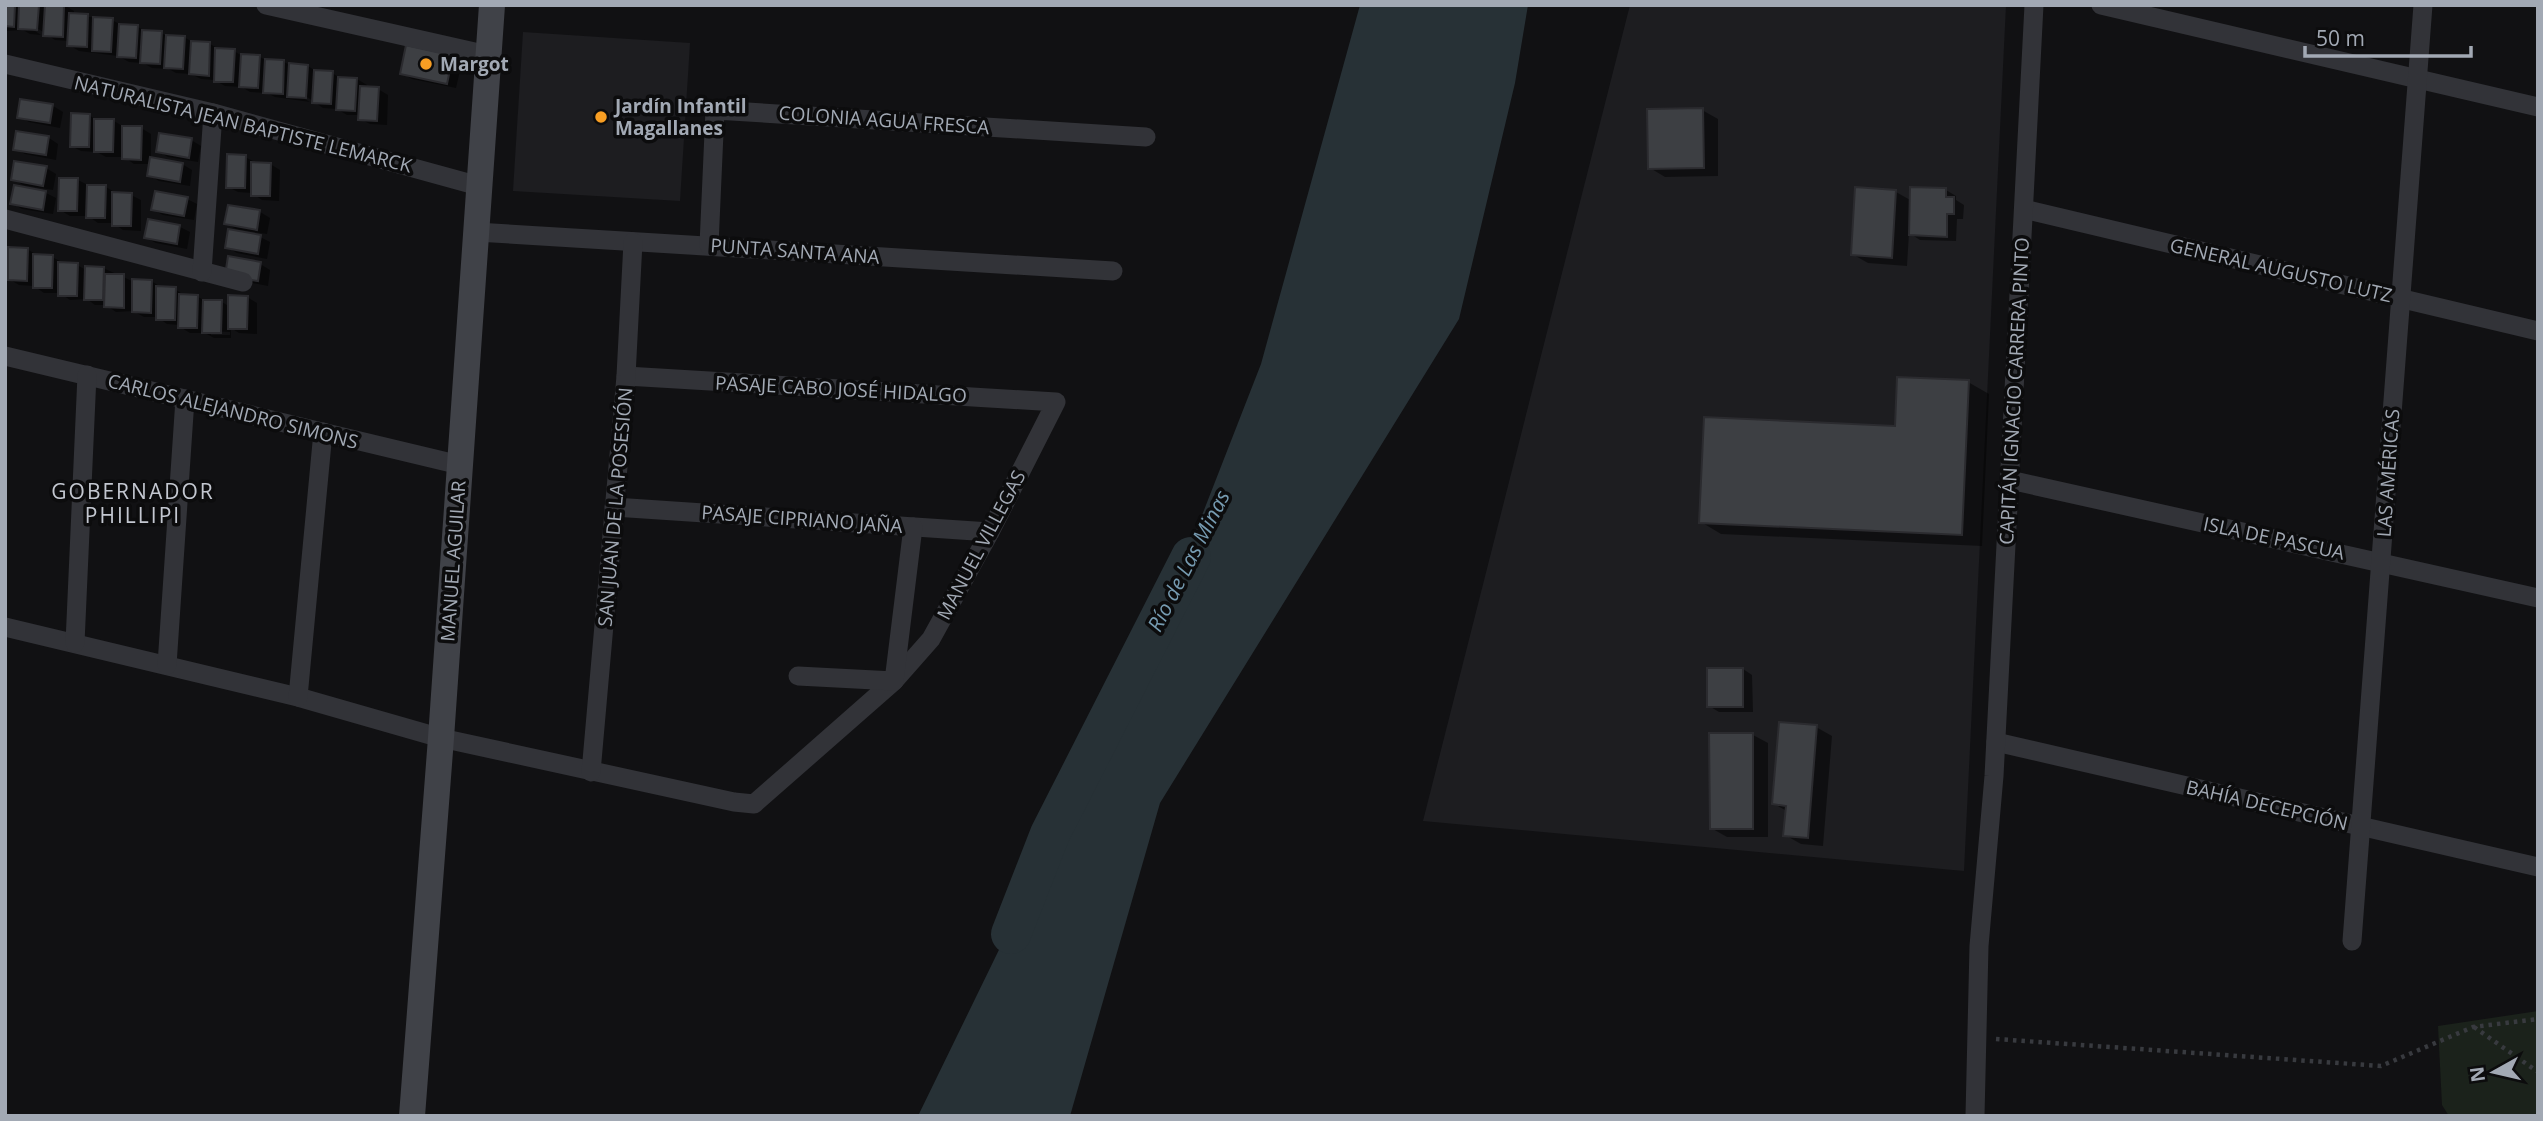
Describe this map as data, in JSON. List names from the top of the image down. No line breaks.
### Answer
{"streets":{"street":["COLONIA AGUA FRESCA","NATURALISTA JEAN BAPTISTE LEMARCK","PUNTA SANTA ANA","GENERAL AUGUSTO LUTZ","PASAJE CABO JOSÉ HIDALGO","CAPITÁN IGNACIO CARRERA PINTO","CARLOS ALEJANDRO SIMONS","LAS AMÉRICAS","SAN JUAN DE LA POSESIÓN","PASAJE CIPRIANO JAÑA","ISLA DE PASCUA","MANUEL VILLEGAS","MANUEL AGUILAR","BAHÍA DECEPCIÓN"]},"crossings":[["COLONIA AGUA FRESCA","PUNTA SANTA ANA"],["NATURALISTA JEAN BAPTISTE LEMARCK","MANUEL AGUILAR"],["PUNTA SANTA ANA","SAN JUAN DE LA POSESIÓN"],["PUNTA SANTA ANA","MANUEL AGUILAR"],["GENERAL AUGUSTO LUTZ","CAPITÁN IGNACIO CARRERA PINTO"],["GENERAL AUGUSTO LUTZ","LAS AMÉRICAS"],["PASAJE CABO JOSÉ HIDALGO","SAN JUAN DE LA POSESIÓN"],["PASAJE CABO JOSÉ HIDALGO","MANUEL VILLEGAS"],["CAPITÁN IGNACIO CARRERA PINTO","ISLA DE PASCUA"],["CAPITÁN IGNACIO CARRERA PINTO","BAHÍA DECEPCIÓN"],["CARLOS ALEJANDRO SIMONS","MANUEL AGUILAR"],["LAS AMÉRICAS","ISLA DE PASCUA"],["LAS AMÉRICAS","BAHÍA DECEPCIÓN"],["SAN JUAN DE LA POSESIÓN","PASAJE CIPRIANO JAÑA"],["SAN JUAN DE LA POSESIÓN","MANUEL VILLEGAS"],["PASAJE CIPRIANO JAÑA","MANUEL VILLEGAS"]],"districts":["GOBERNADOR PHILLIPI"],"water":["Río de Las Minas"],"places":["Margot","Jardín Infantil Magallanes"],"scale_bar":"50 m","north":"left"}
